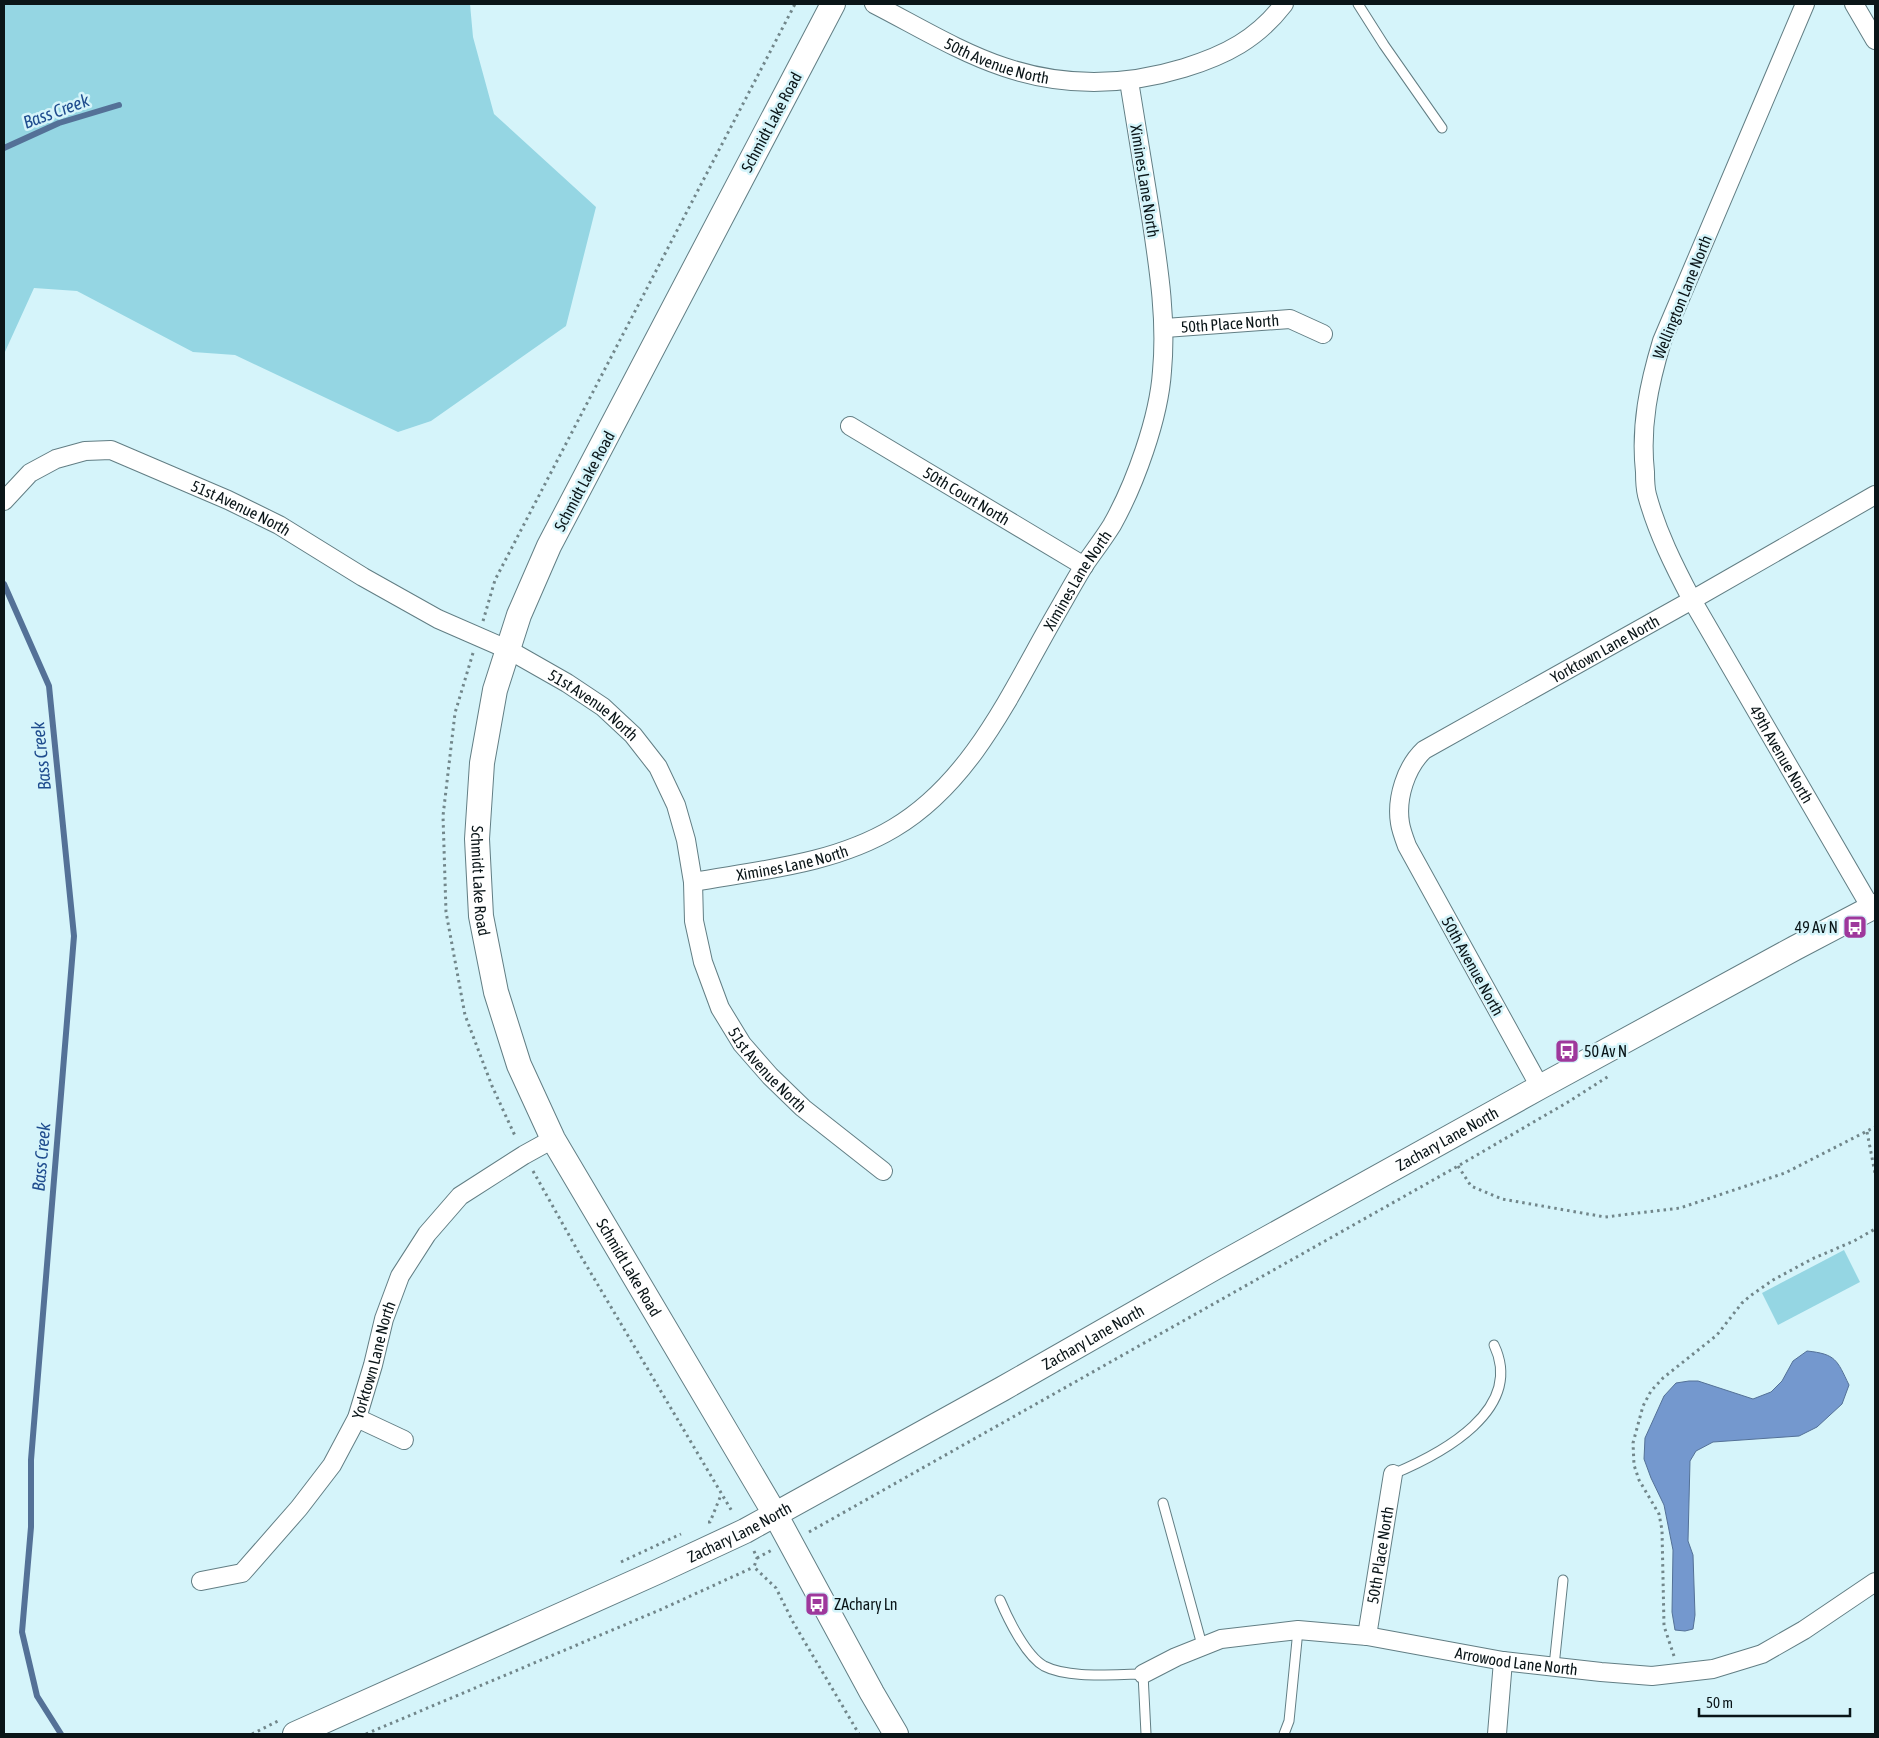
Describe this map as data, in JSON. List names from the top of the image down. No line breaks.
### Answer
{"streets":{"street":["50th Avenue North","Schmidt Lake Road","Ximines Lane North","Wellington Lane North","50th Place North","50th Court North","51st Avenue North","Yorktown Lane North","49th Avenue North","Zachary Lane North","Arrowood Lane North"]},"crossings":[["50th Avenue North","Ximines Lane North"],["50th Avenue North","Yorktown Lane North"],["50th Avenue North","Zachary Lane North"],["Schmidt Lake Road","51st Avenue North"],["Schmidt Lake Road","Yorktown Lane North"],["Schmidt Lake Road","Zachary Lane North"],["Ximines Lane North","50th Place North"],["Ximines Lane North","50th Court North"],["Ximines Lane North","51st Avenue North"],["Wellington Lane North","Yorktown Lane North"],["Wellington Lane North","49th Avenue North"],["50th Place North","Arrowood Lane North"],["Yorktown Lane North","49th Avenue North"],["49th Avenue North","Zachary Lane North"]],"water":["Bass Creek"],"places":{"bus stop":["49 Av N","50 Av N","ZAchary Ln"]},"scale_bar":"50 m"}
